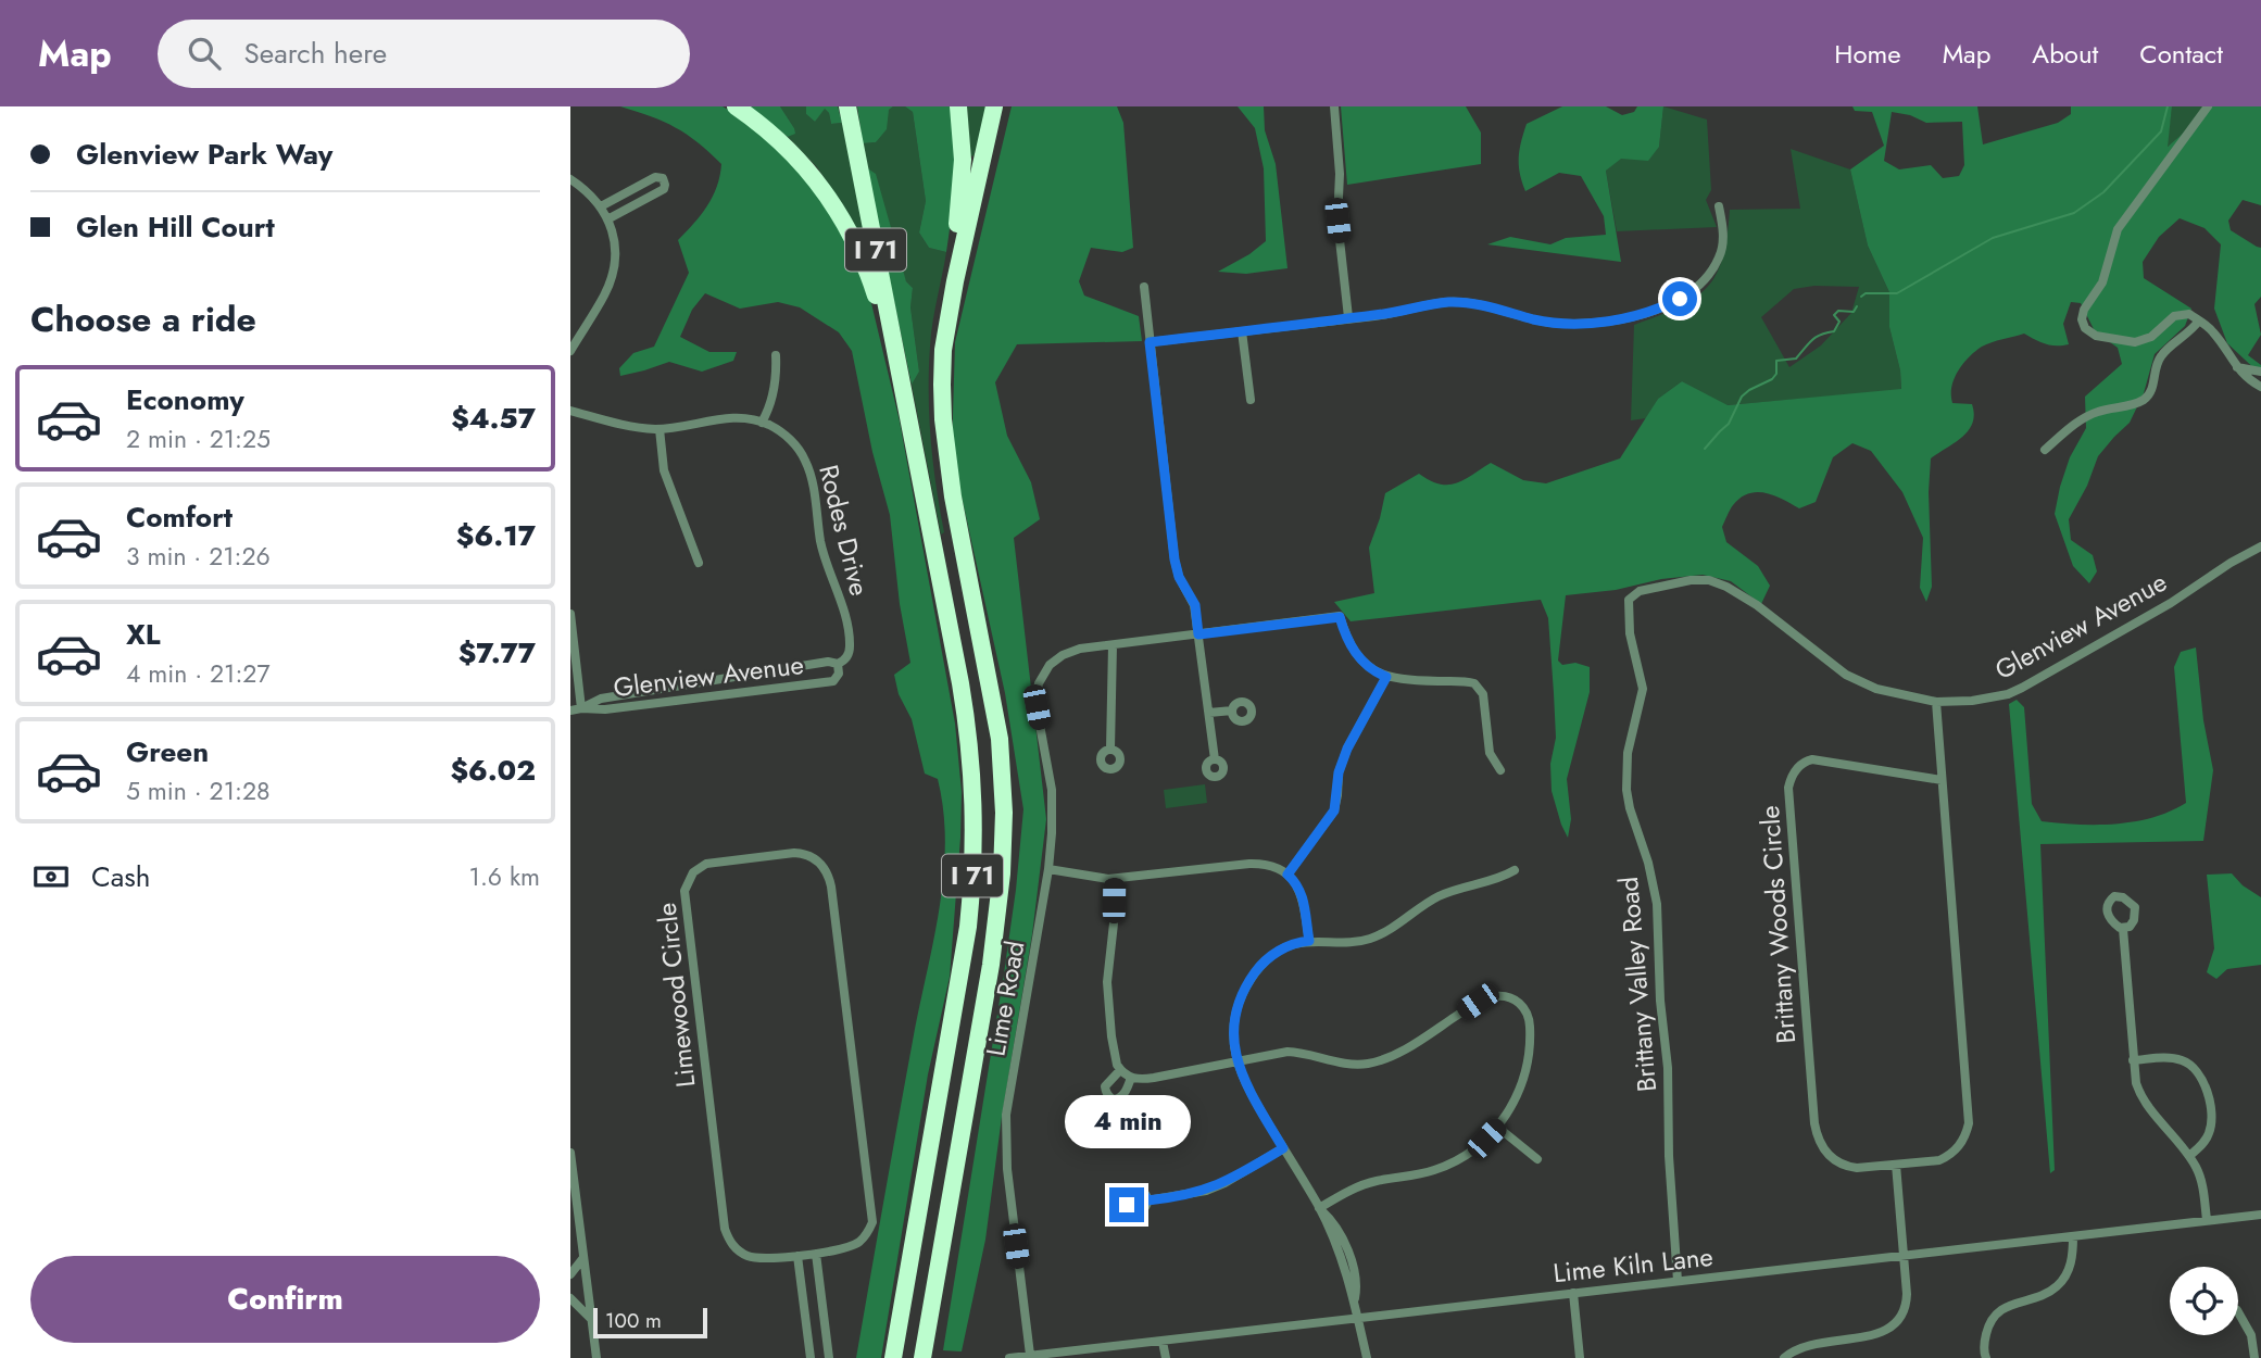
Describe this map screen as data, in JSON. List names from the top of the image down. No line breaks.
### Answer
{"streets":{"highway":["I 71"],"street":["Rodes Drive","Glenview Avenue","Brittany Woods Circle","Brittany Valley Road","Limewood Circle","Lime Road","Lime Kiln Lane"]},"crossings":[["Rodes Drive","Glenview Avenue"],["Glenview Avenue","Brittany Woods Circle"],["Glenview Avenue","Brittany Valley Road"],["Brittany Valley Road","Lime Kiln Lane"],["Lime Road","Lime Kiln Lane"]],"scale_bar":"100 m","page":{"header":"Map","search":"Search here","nav":["Home","Map","About","Contact"],"banner":["Glenview Park Way","Glen Hill Court"],"heading":"Choose a ride","list":[{"name":"Economy","note":"2 min · 21:25","value":"$4.57"},{"name":"Comfort","note":"3 min · 21:26","value":"$6.17"},{"name":"XL","note":"4 min · 21:27","value":"$7.77"},{"name":"Green","note":"5 min · 21:28","value":"$6.02"}],"pay":["Cash","1.6 km"],"bubble":"4 min","buttons":"Confirm","scale":"100 m"}}
